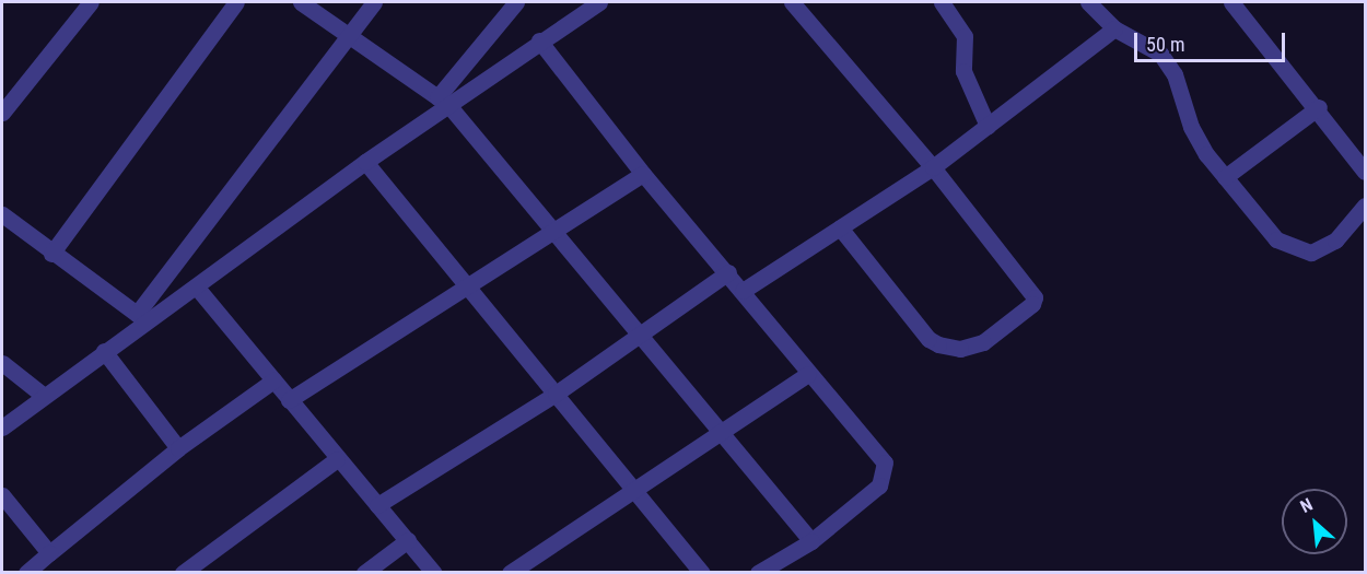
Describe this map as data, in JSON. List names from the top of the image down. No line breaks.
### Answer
{"scale_bar":"50 m","north":"top left"}
